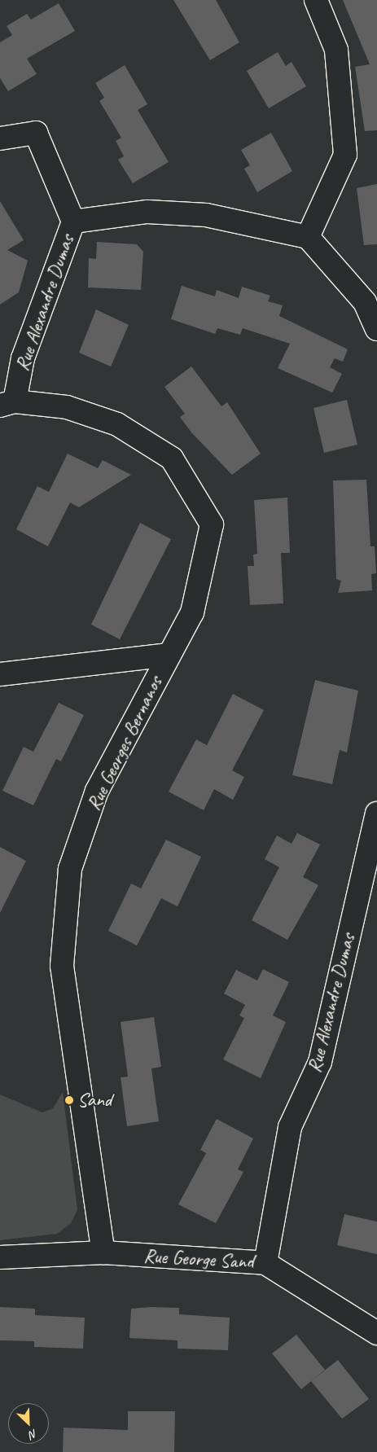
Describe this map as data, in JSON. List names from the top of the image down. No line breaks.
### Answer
{"streets":{"street":["Rue Alexandre Dumas","Rue Georges Bernanos","Rue George Sand"]},"crossings":[["Rue Alexandre Dumas","Rue Georges Bernanos"],["Rue Alexandre Dumas","Rue George Sand"],["Rue Georges Bernanos","Rue George Sand"]],"places":["Sand"],"north":"bottom right"}
